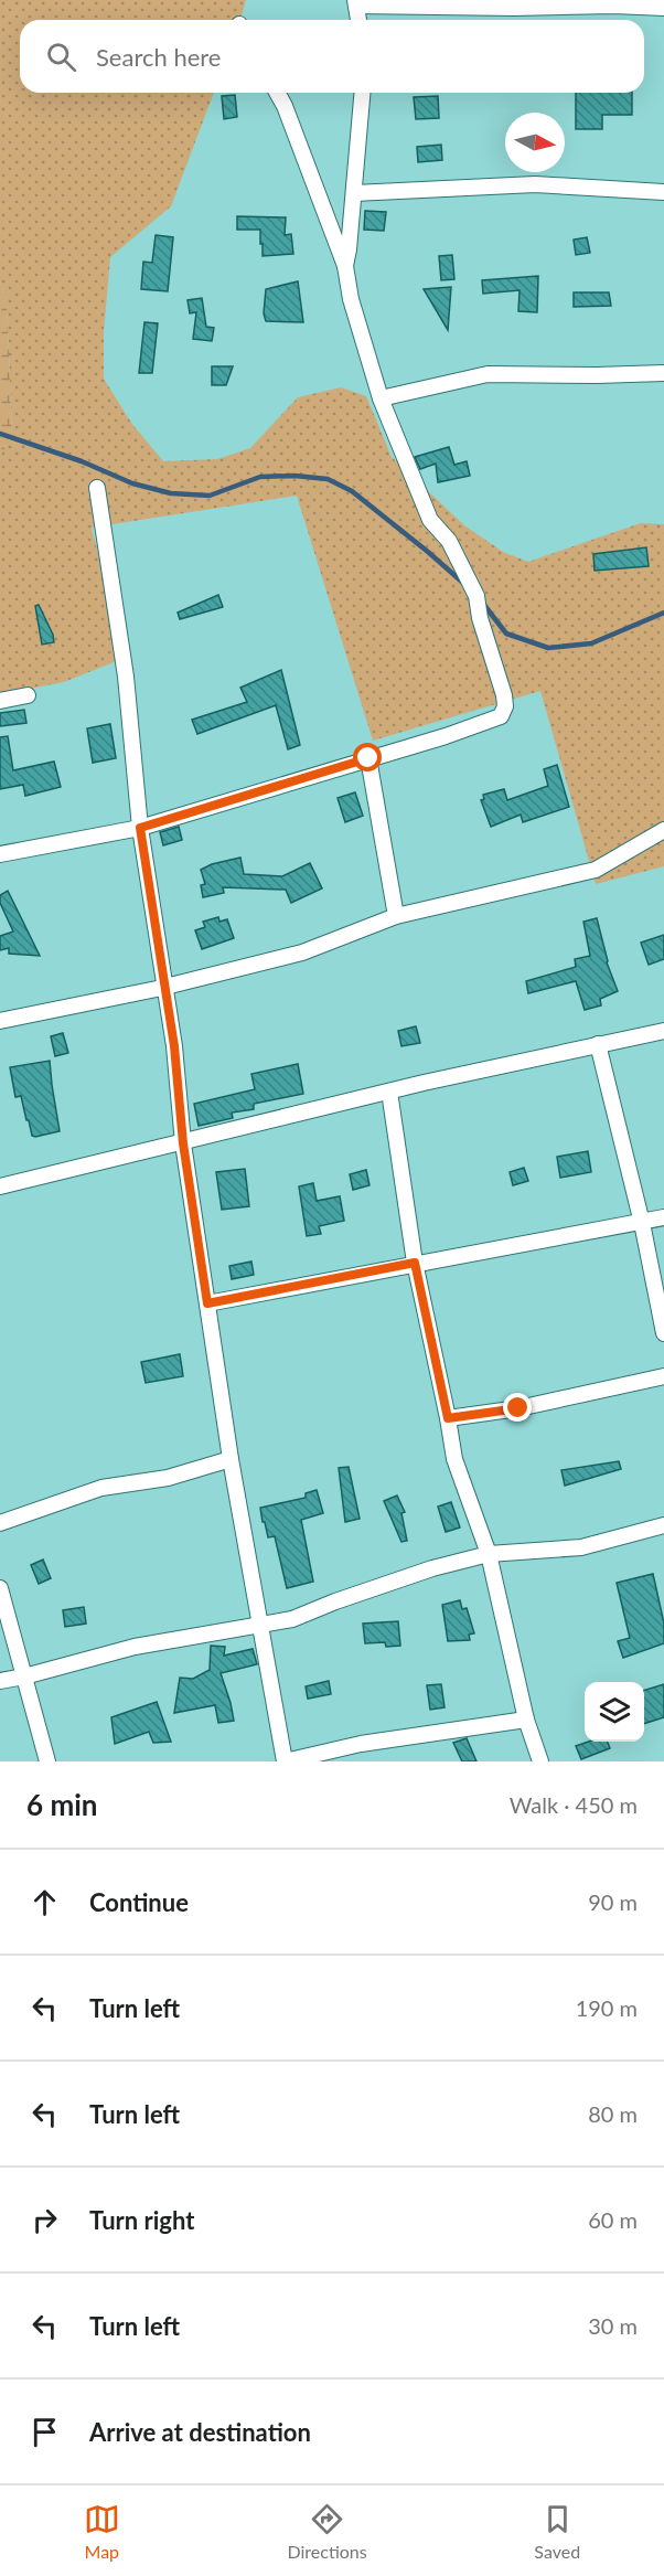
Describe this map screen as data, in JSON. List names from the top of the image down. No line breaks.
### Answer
{"north":"right","page":{"search":"Search here","heading":["6 min","Walk · 450 m"],"list":[["Continue","90 m"],["Turn left","190 m"],["Turn left","80 m"],["Turn right","60 m"],["Turn left","30 m"],"Arrive at destination"],"nav":["Map","Directions","Saved"]}}
